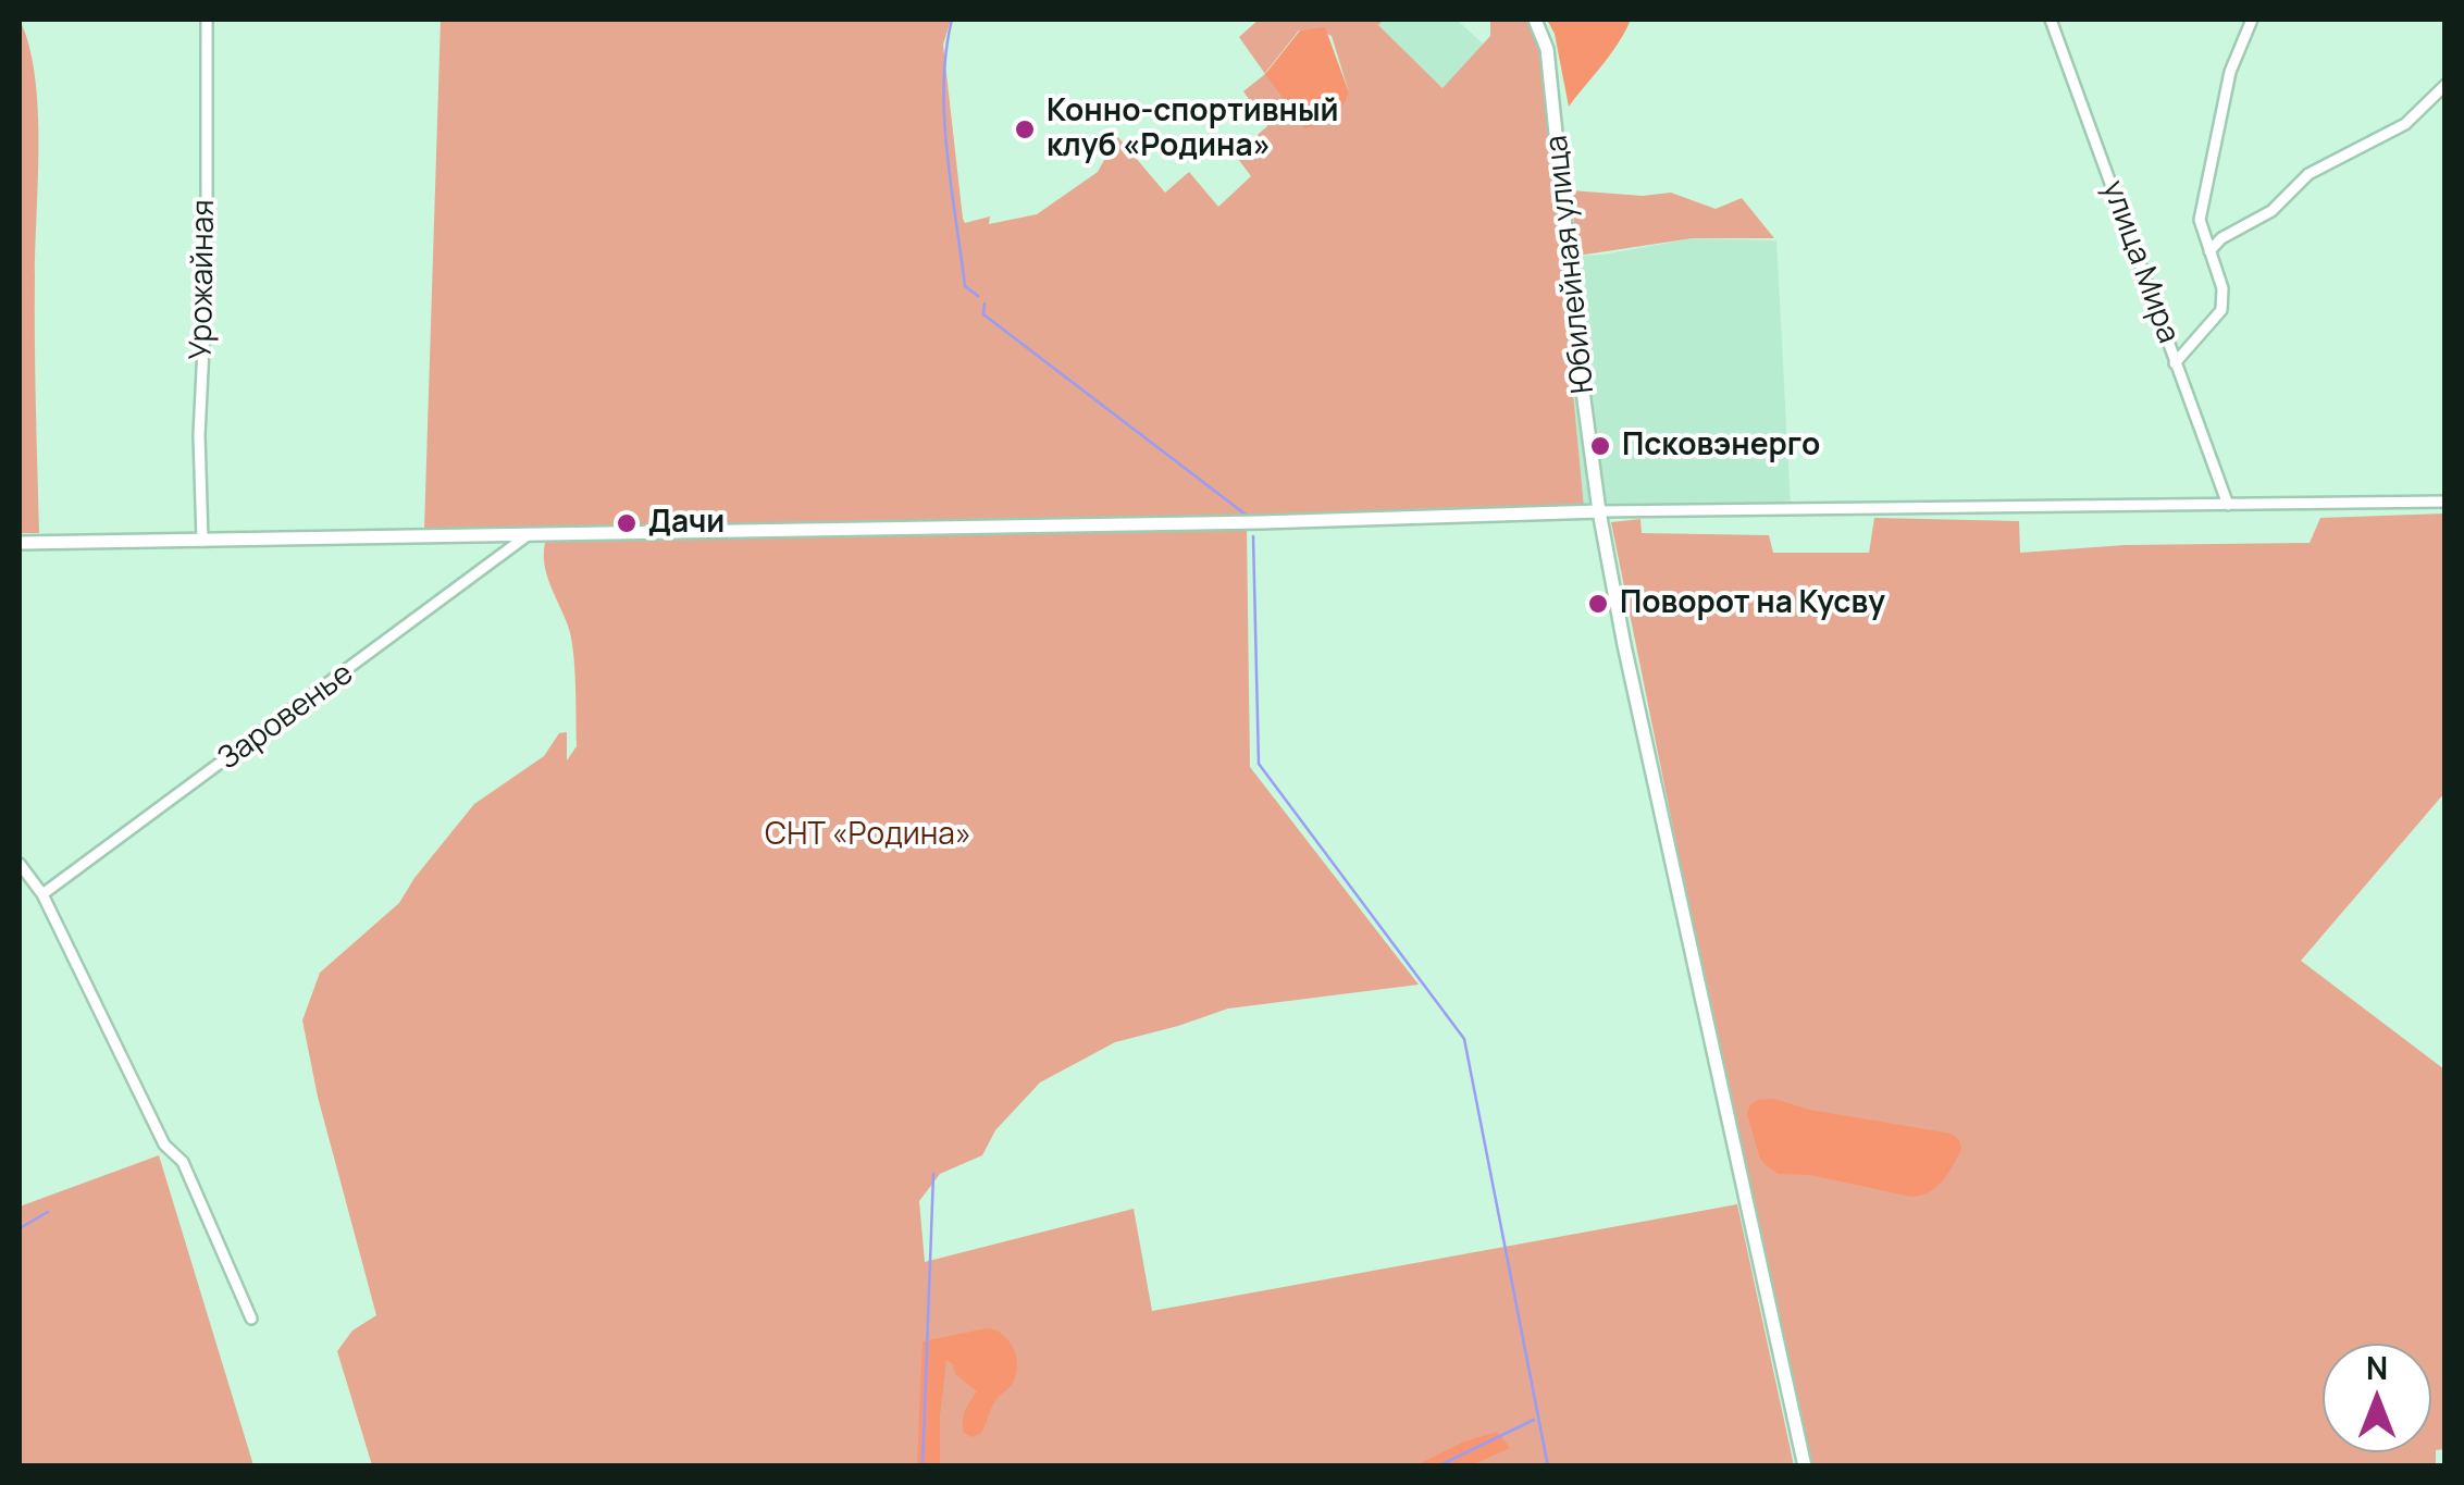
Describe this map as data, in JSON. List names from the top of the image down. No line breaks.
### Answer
{"streets":{"street":["улица Мира","Юбилейная улица","Урожайная","Заровенье"]},"parks":["СНТ «Родина»"],"places":["Конно-спортивный клуб «Родина»","Псковэнерго","Дачи","Поворот на Кусву"],"north":"top"}
